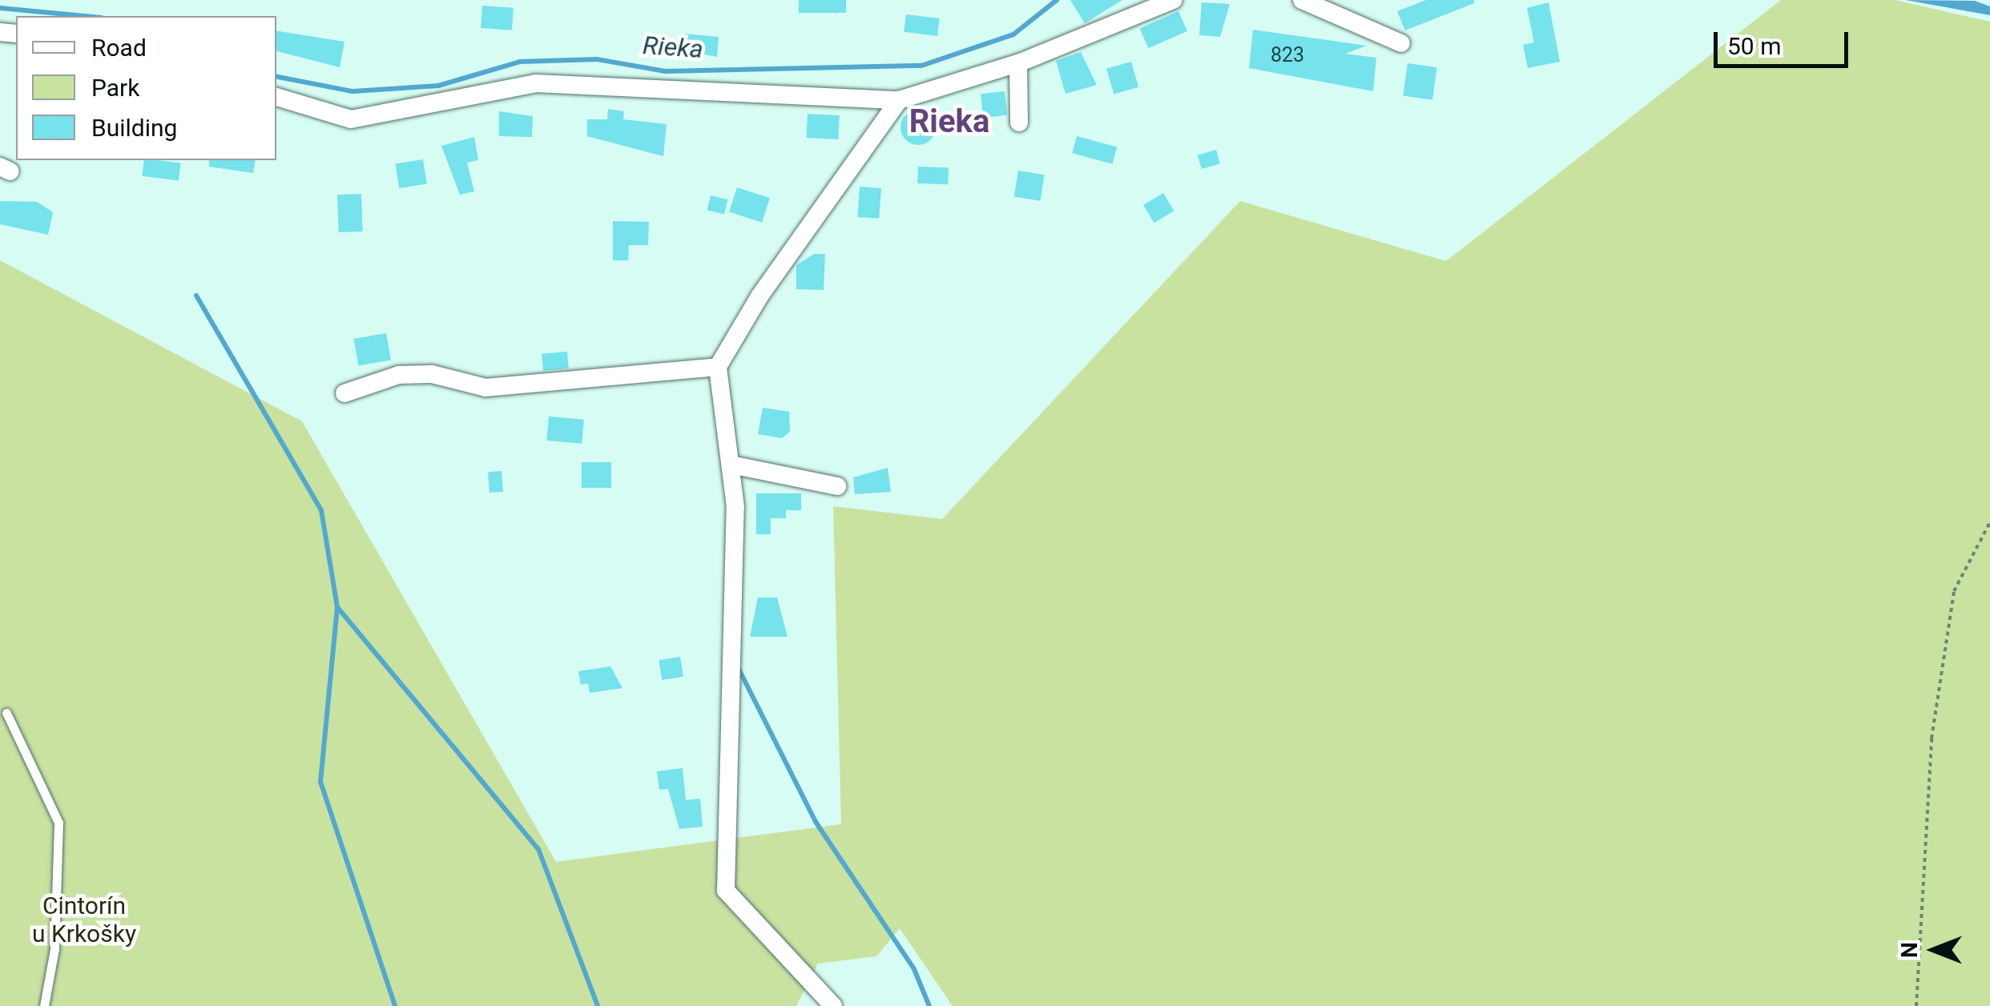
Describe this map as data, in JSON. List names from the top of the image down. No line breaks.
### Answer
{"districts":["Rieka"],"water":["Rieka"],"parks":["Cintorín u Krkošky"],"house_numbers":["823"],"legend":["Road","Park","Building"],"scale_bar":"50 m","north":"left"}
